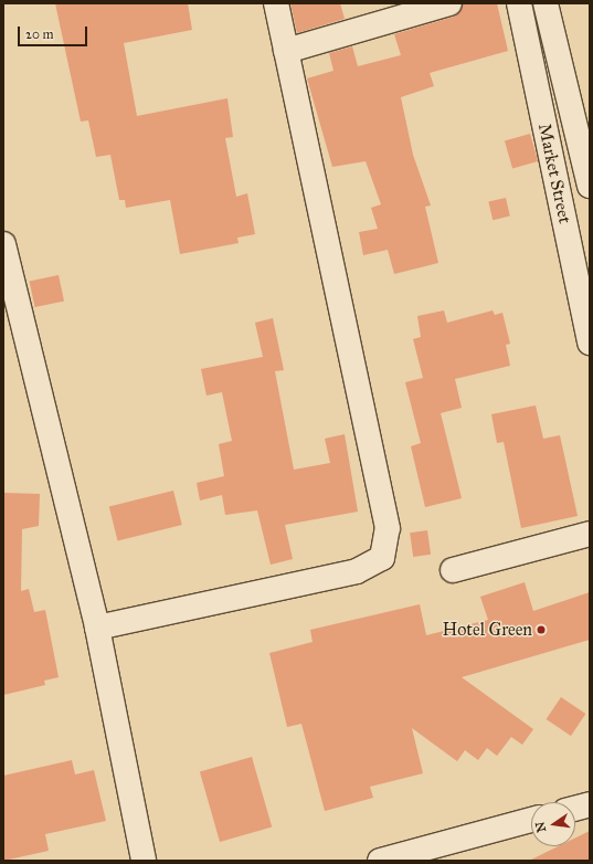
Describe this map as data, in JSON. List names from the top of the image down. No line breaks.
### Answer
{"streets":{"street":["Market Street"]},"places":["Hotel Green"],"scale_bar":"20 m","north":"left"}
